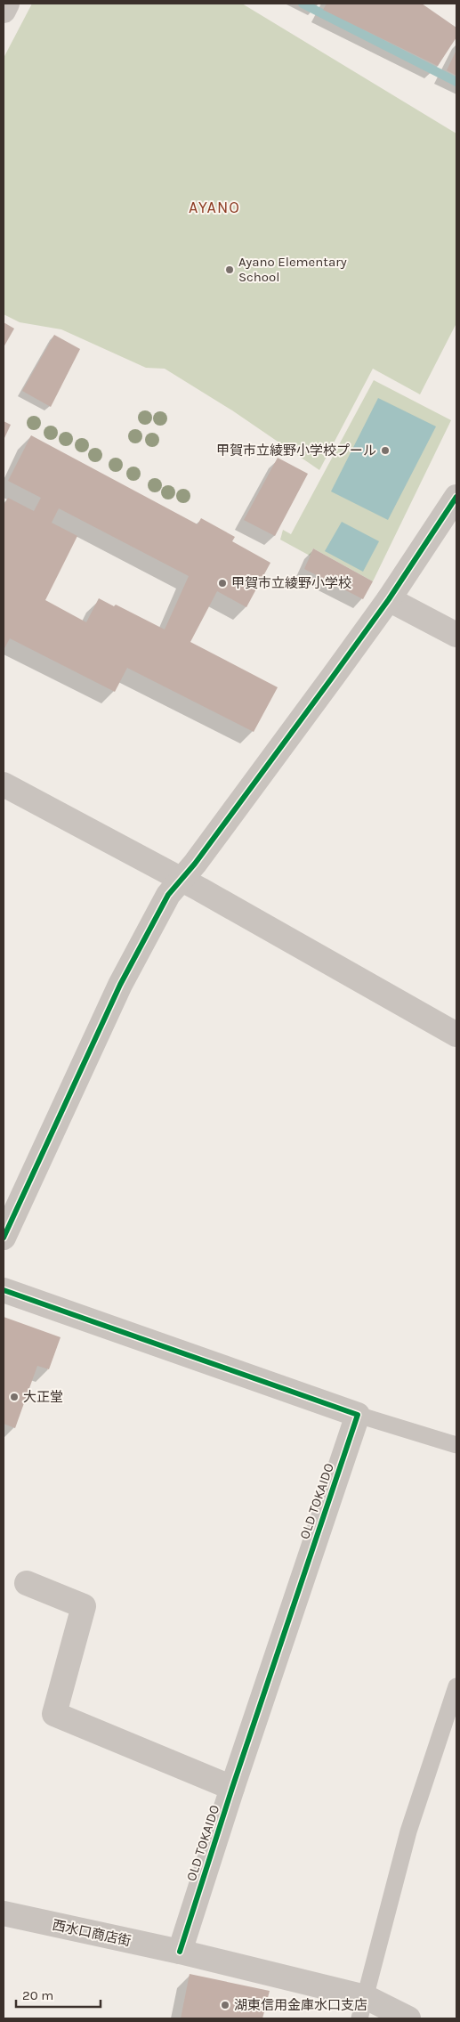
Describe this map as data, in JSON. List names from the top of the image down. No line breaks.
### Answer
{"streets":{"street":["OLD TOKAIDO","西水口商店街"]},"crossings":[["OLD TOKAIDO","西水口商店街"]],"districts":["AYANO"],"places":["Ayano Elementary School","甲賀市立綾野小学校プール","甲賀市立綾野小学校","大正堂","湖東信用金庫水口支店"],"scale_bar":"20 m"}
